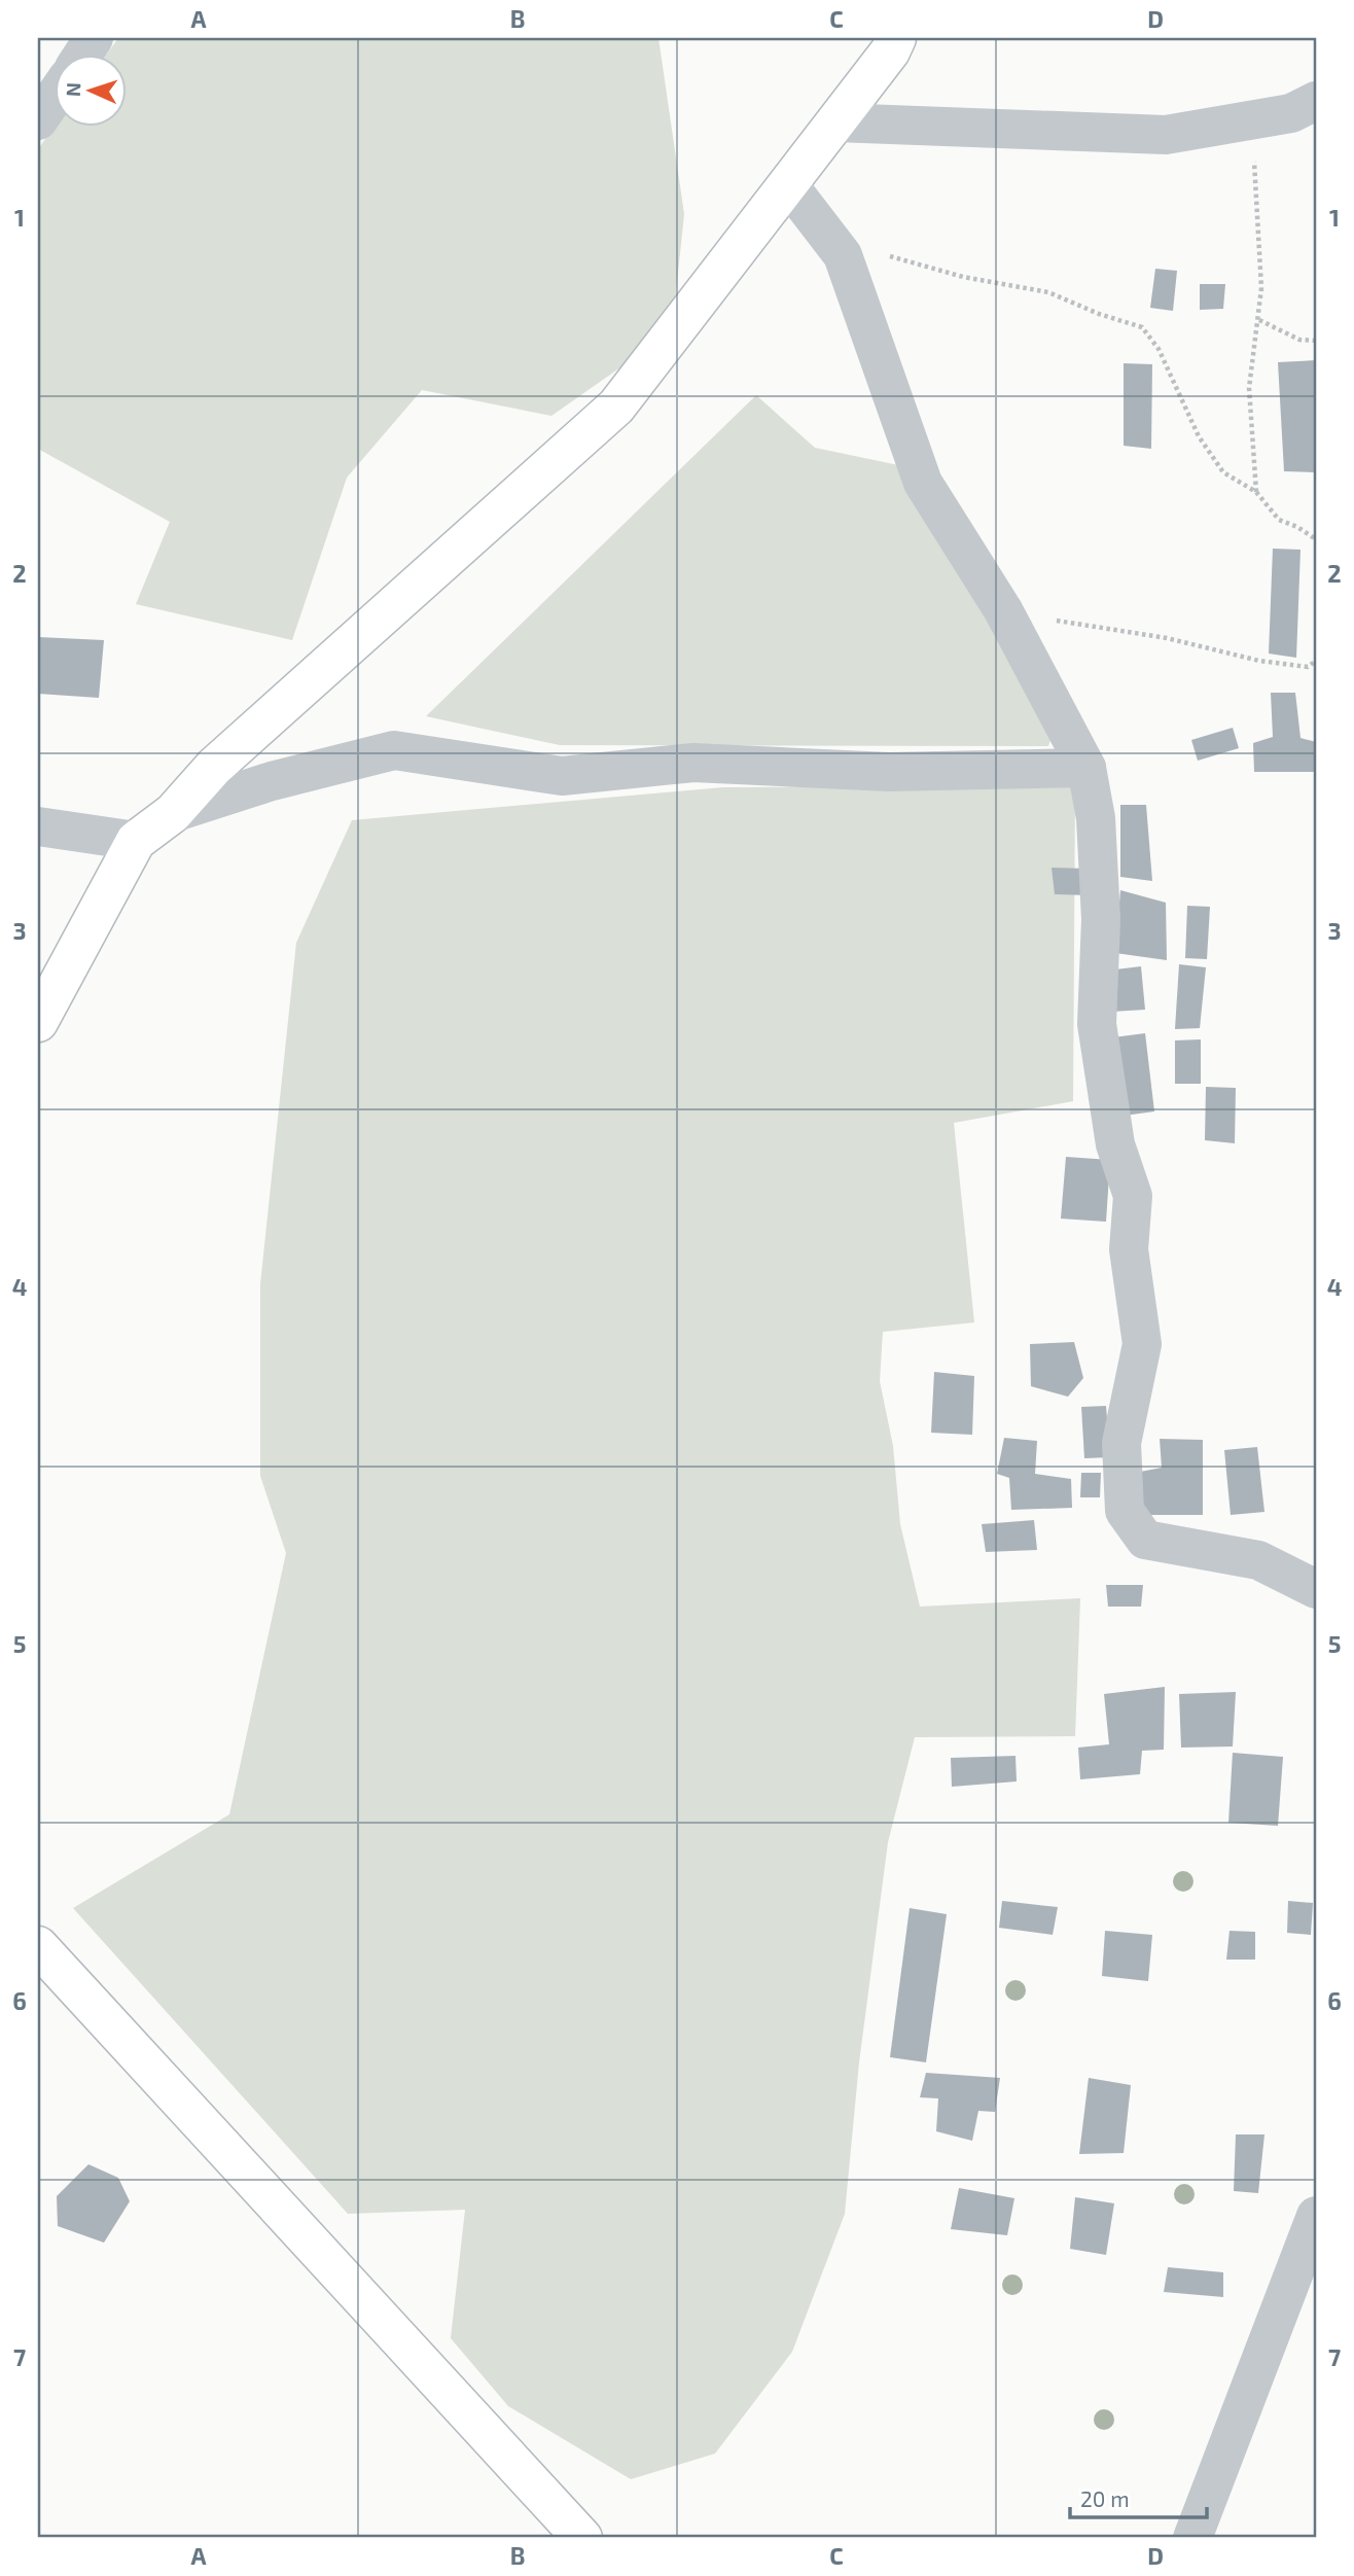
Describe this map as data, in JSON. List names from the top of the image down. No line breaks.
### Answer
{"scale_bar":"20 m","north":"left","grid":{"columns":["A","B","C","D"],"rows":["1","2","3","4","5","6","7"]}}
